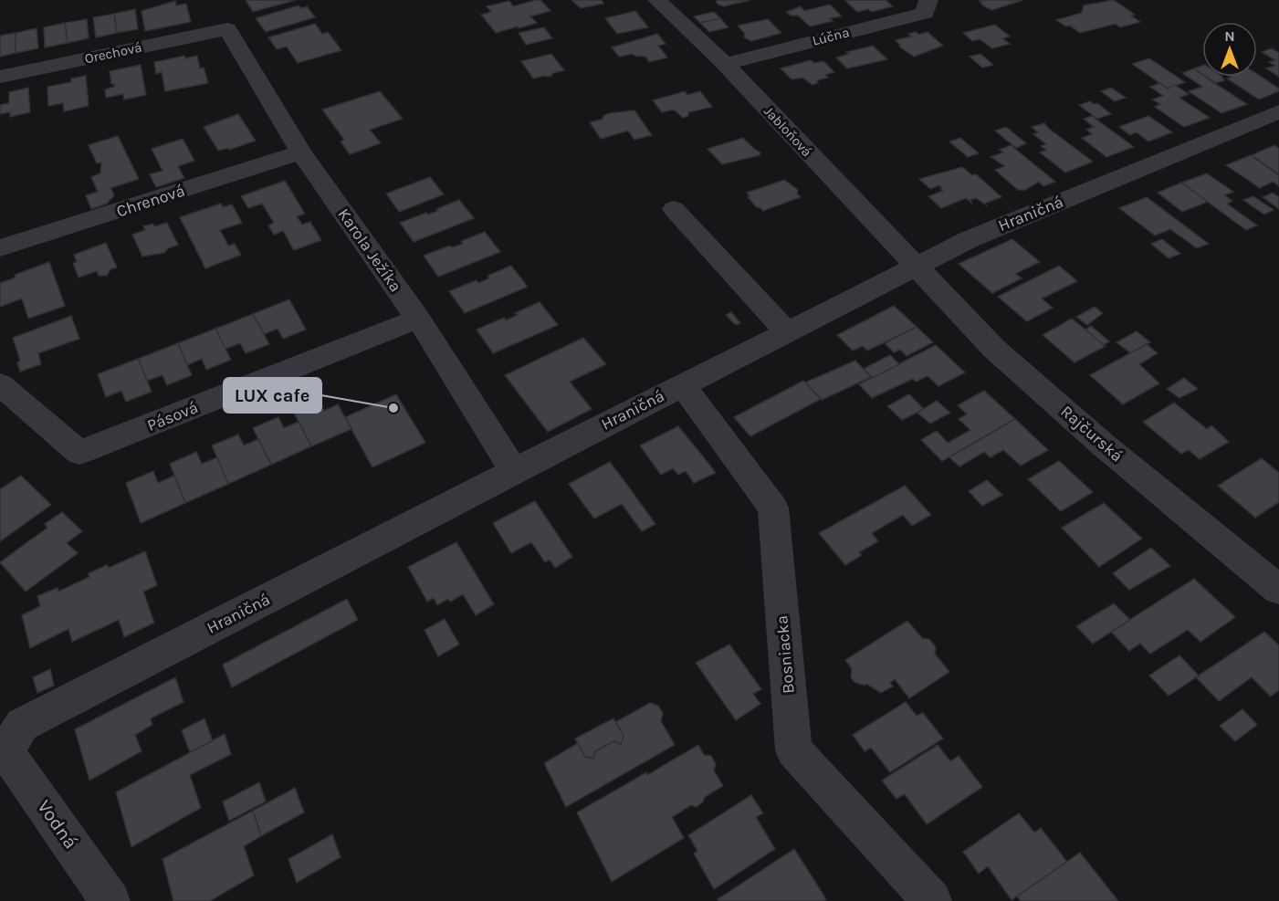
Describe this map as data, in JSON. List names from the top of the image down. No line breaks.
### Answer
{"streets":{"street":["Lúčna","Orechová","Jabloňová","Chrenová","Hraničná","Karola Ježíka","Pásová","Rajčurská","Bosniacka","Vodná"]},"crossings":[["Lúčna","Jabloňová"],["Orechová","Karola Ježíka"],["Jabloňová","Hraničná"],["Jabloňová","Rajčurská"],["Chrenová","Karola Ježíka"],["Hraničná","Karola Ježíka"],["Hraničná","Rajčurská"],["Hraničná","Bosniacka"],["Hraničná","Vodná"],["Karola Ježíka","Pásová"]],"places":["LUX cafe"],"north":"top"}
